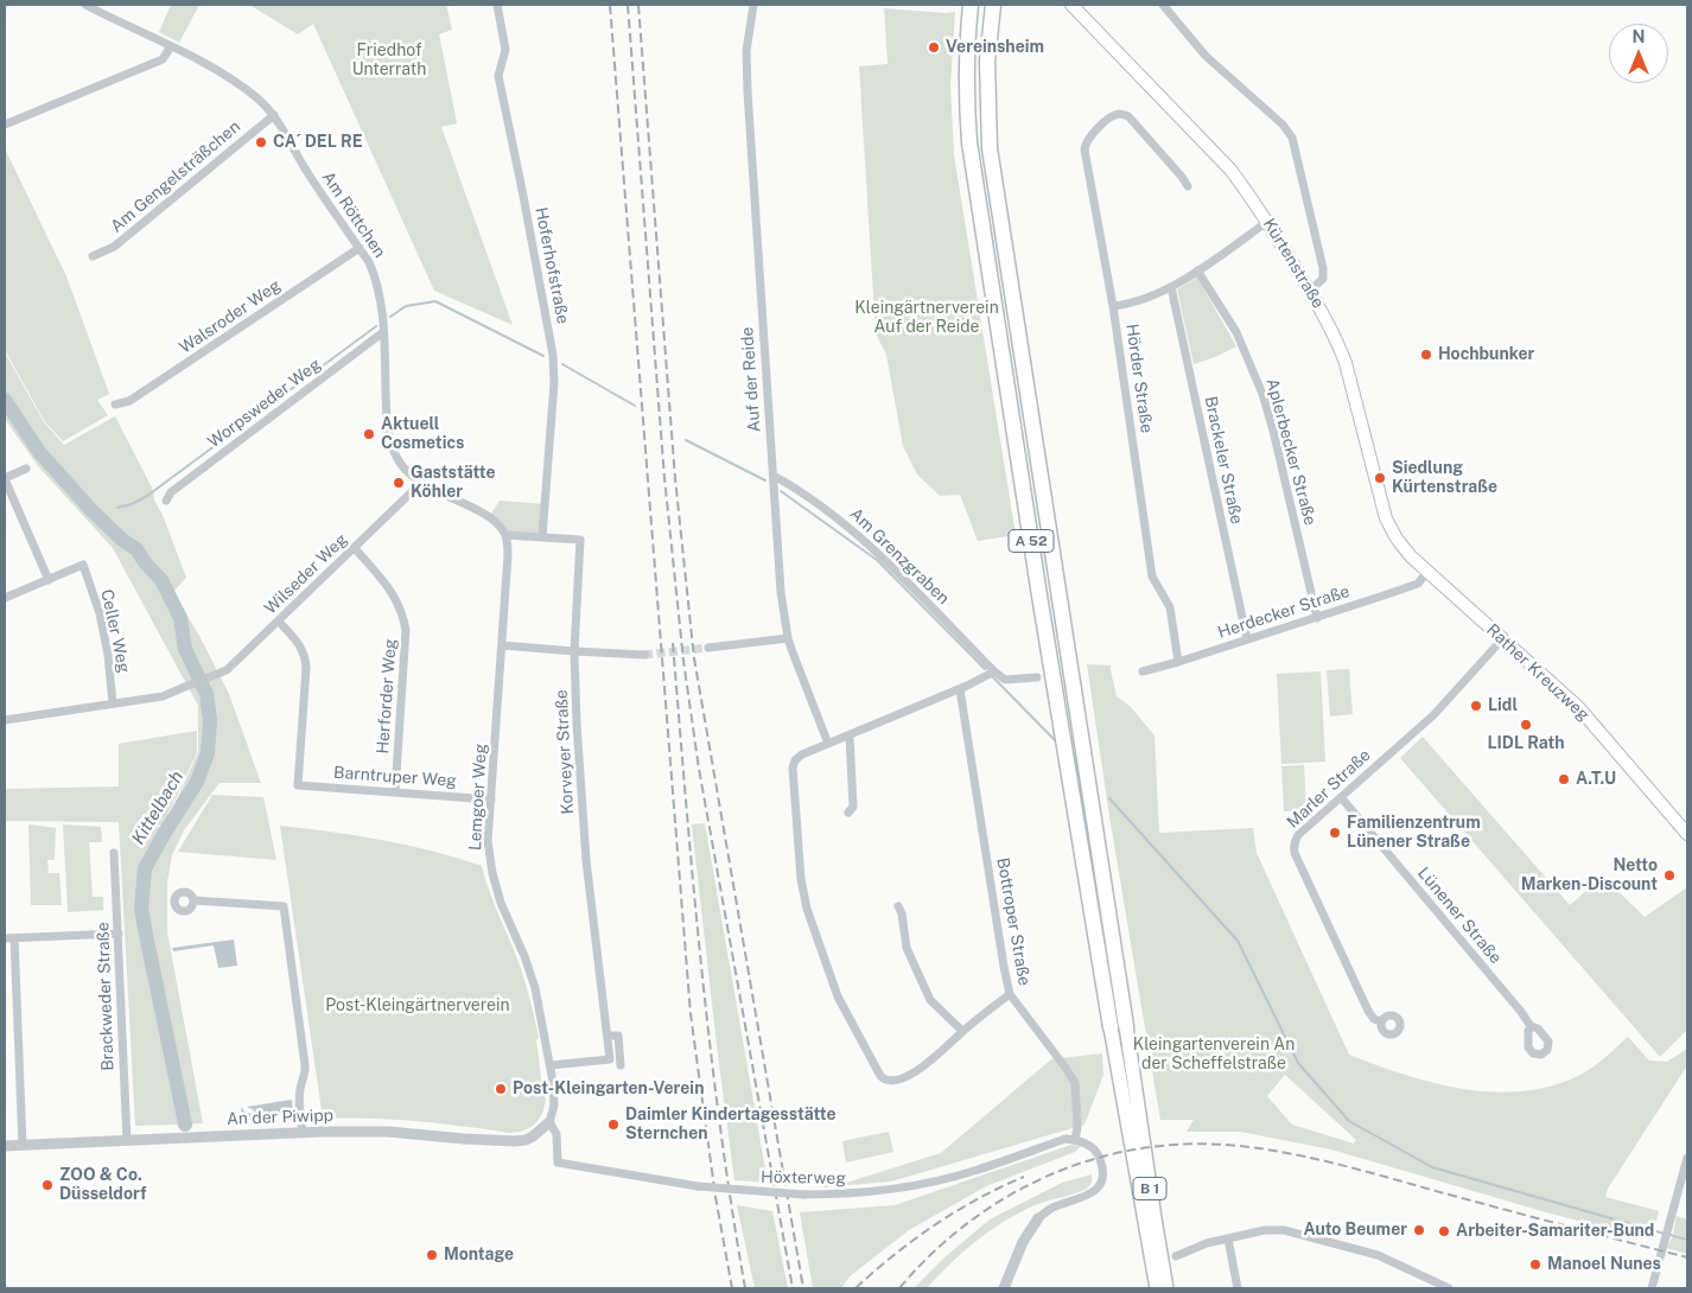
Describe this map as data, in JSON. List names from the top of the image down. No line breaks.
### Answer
{"streets":{"highway":["A 52"],"main road":["Kürtenstraße","Rather Kreuzweg","B 1"],"street":["Am Gengelsträßchen","Am Röttchen","Hoferhofstraße","Walsroder Weg","Hörder Straße","Auf der Reide","Worpsweder Weg","Aplerbecker Straße","Brackeler Straße","Am Grenzgraben","Wilseder Weg","Herdecker Straße","Celler Weg","Herforder Weg","Korveyer Straße","Barntruper Weg","Marler Straße","Lemgoer Weg","Lünener Straße","Bottroper Straße","Brackweder Straße","An der Piwipp","Höxterweg"]},"crossings":[["Am Gengelsträßchen","Am Röttchen"],["Am Röttchen","Walsroder Weg"],["Am Röttchen","Worpsweder Weg"],["Am Röttchen","Wilseder Weg"],["Am Röttchen","Korveyer Straße"],["Am Röttchen","Lemgoer Weg"],["Kürtenstraße","Herdecker Straße"],["Kürtenstraße","Rather Kreuzweg"],["Hoferhofstraße","Korveyer Straße"],["Hörder Straße","Herdecker Straße"],["Auf der Reide","Am Grenzgraben"],["Aplerbecker Straße","Herdecker Straße"],["Brackeler Straße","Herdecker Straße"],["A 52","B 1"],["Wilseder Weg","Herforder Weg"],["Wilseder Weg","Barntruper Weg"],["Herdecker Straße","Rather Kreuzweg"],["Rather Kreuzweg","Marler Straße"],["Herforder Weg","Barntruper Weg"],["Korveyer Straße","Lemgoer Weg"],["Barntruper Weg","Lemgoer Weg"],["Marler Straße","Lünener Straße"],["Lemgoer Weg","An der Piwipp"],["Lemgoer Weg","Höxterweg"],["Bottroper Straße","Höxterweg"],["Brackweder Straße","An der Piwipp"],["An der Piwipp","Höxterweg"]],"water":["Kittelbach"],"parks":["Friedhof Unterrath","Kleingärtnerverein Auf der Reide","Post-Kleingärtnerverein","Kleingartenverein An der Scheffelstraße"],"places":["Vereinsheim","CA´ DEL RE","Hochbunker","Aktuell Cosmetics","Siedlung Kürtenstraße","Gaststätte Köhler","Lidl","LIDL Rath","A.T.U","Familienzentrum Lünener Straße","Netto Marken-Discount","Post-Kleingarten-Verein","Daimler Kindertagesstätte Sternchen","ZOO & Co. Düsseldorf","Auto Beumer","Arbeiter-Samariter-Bund","Montage","Manoel Nunes"],"north":"top"}
